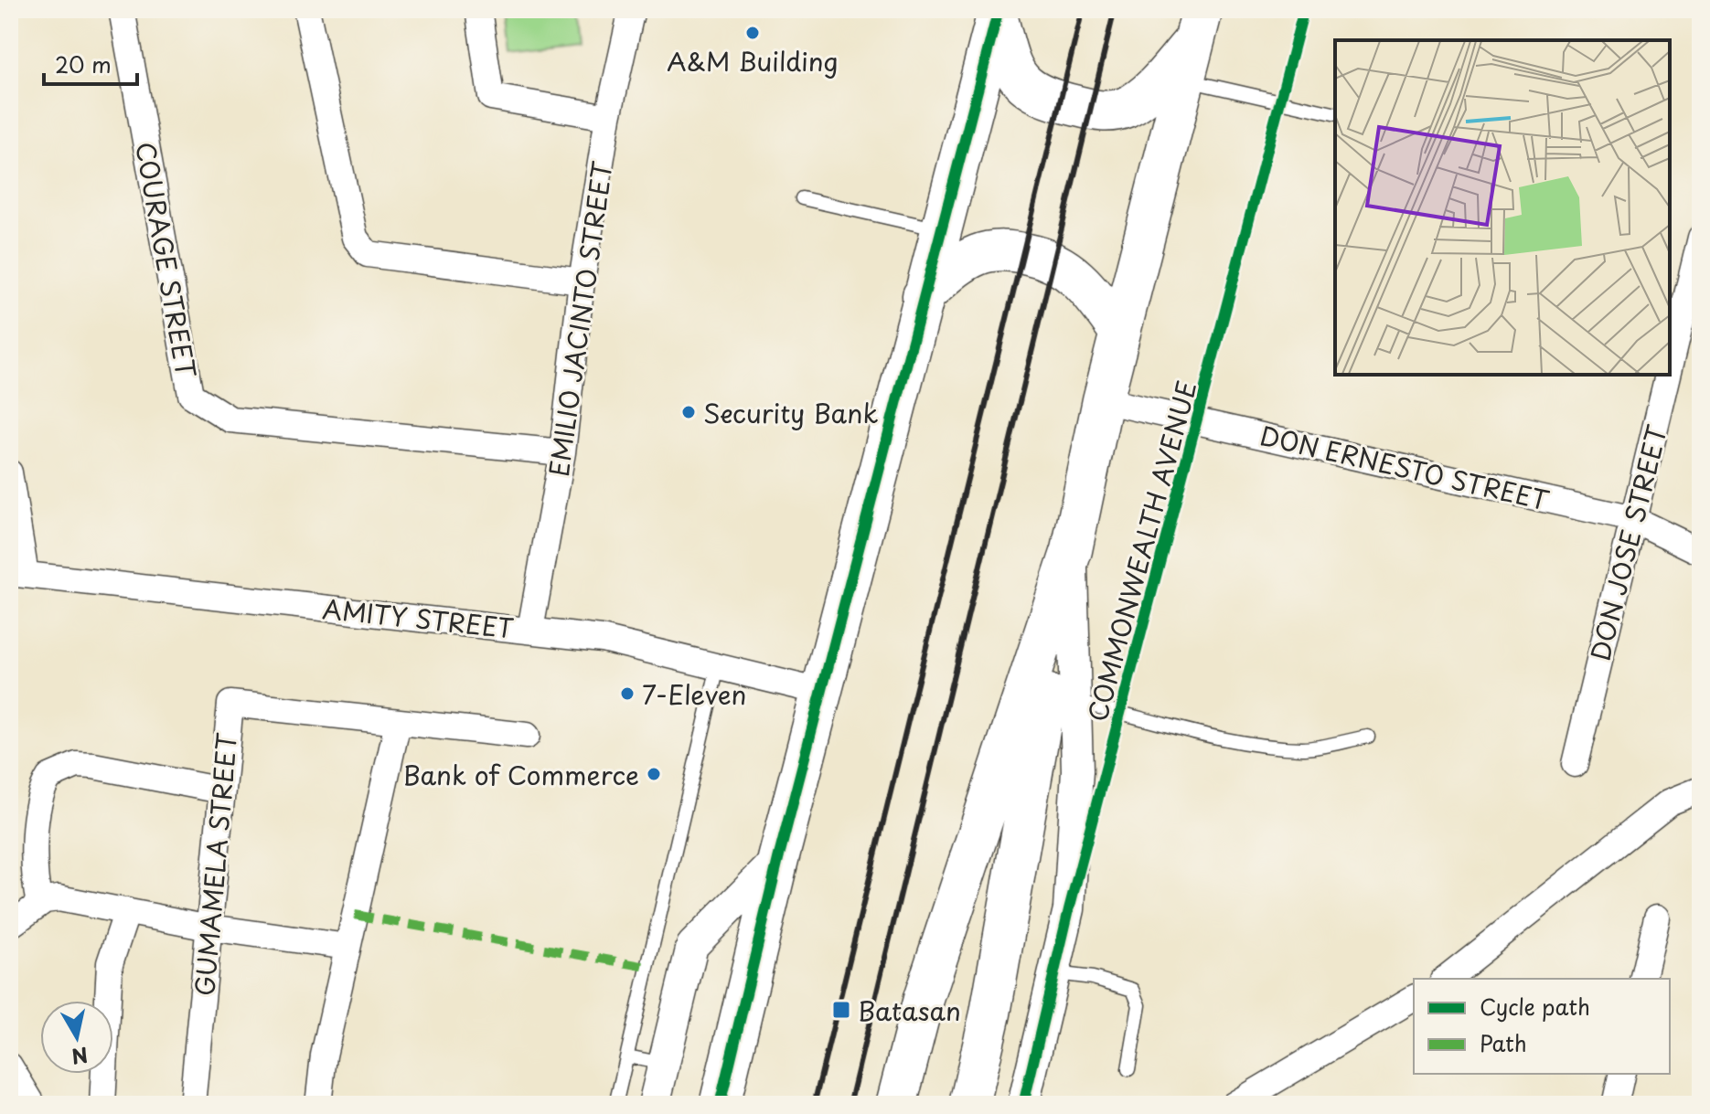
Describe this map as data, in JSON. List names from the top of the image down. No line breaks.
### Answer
{"streets":{"main road":["COMMONWEALTH AVENUE"],"street":["COURAGE STREET","EMILIO JACINTO STREET","DON ERNESTO STREET","DON JOSE STREET","AMITY STREET","GUMAMELA STREET"]},"crossings":[["COURAGE STREET","EMILIO JACINTO STREET"],["EMILIO JACINTO STREET","AMITY STREET"],["DON ERNESTO STREET","DON JOSE STREET"],["DON ERNESTO STREET","COMMONWEALTH AVENUE"]],"places":{"other":["A&M Building","Security Bank","7-Eleven","Bank of Commerce"],"transit":["Batasan"]},"legend":["Cycle path","Path"],"scale_bar":"20 m","north":"bottom"}
